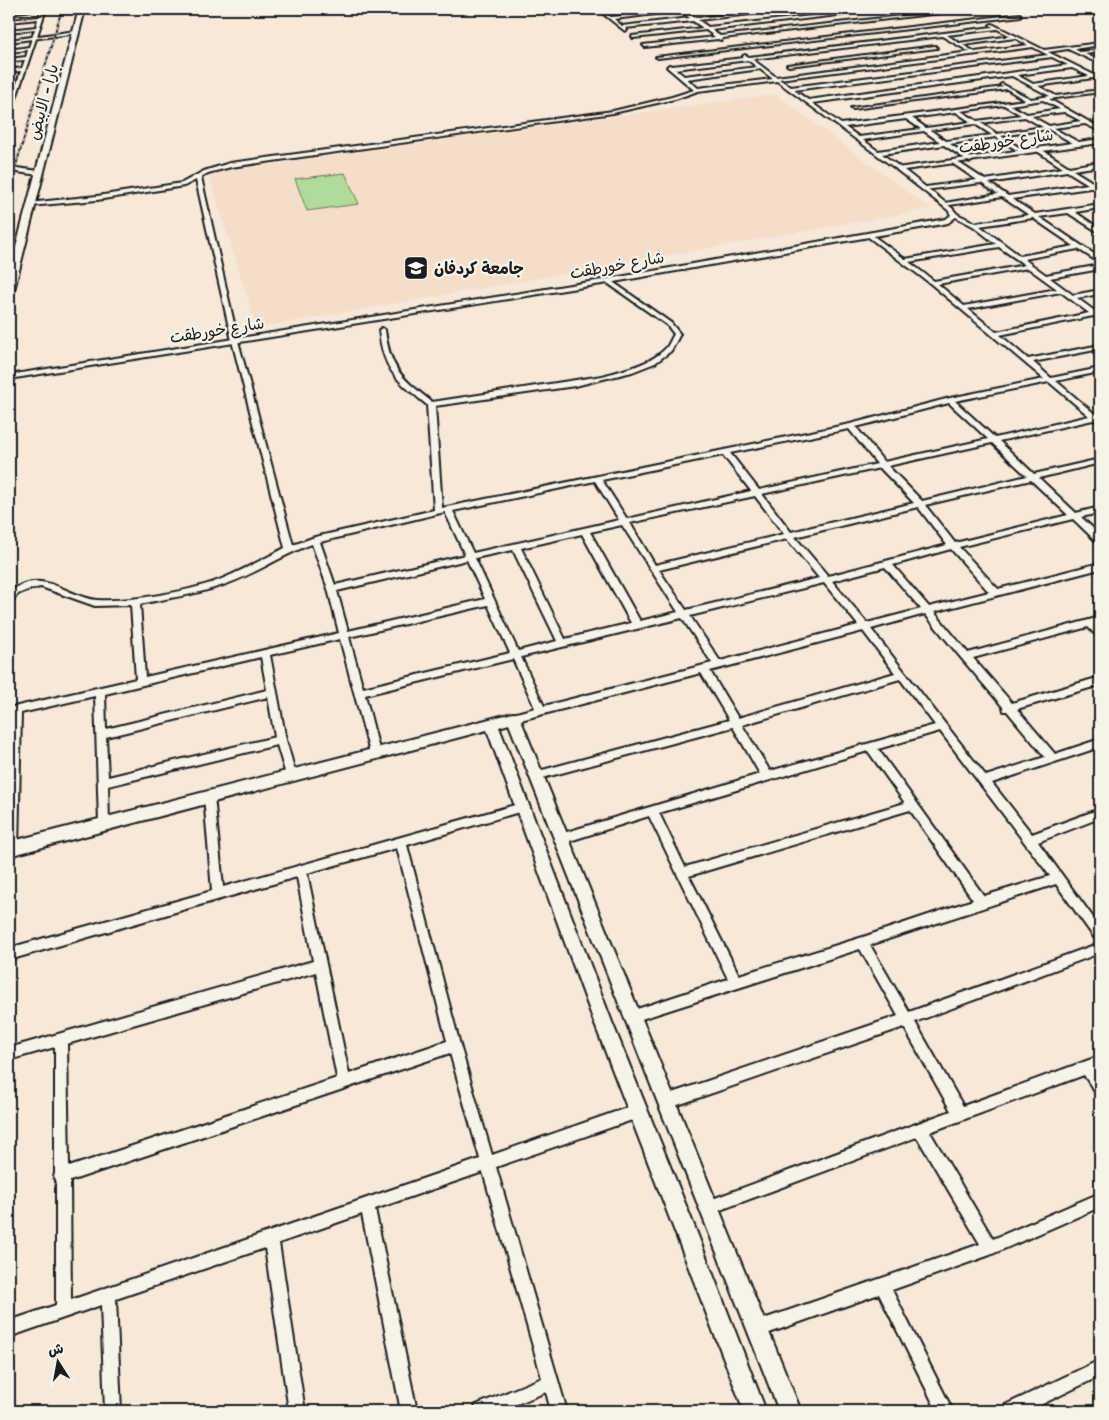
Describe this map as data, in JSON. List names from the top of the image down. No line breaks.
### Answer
{"streets":{"main road":["بارا - الابيض"],"street":["شارع خورطقت"]},"places":{"school or university":["جامعة كردفان"]},"north":"top"}
